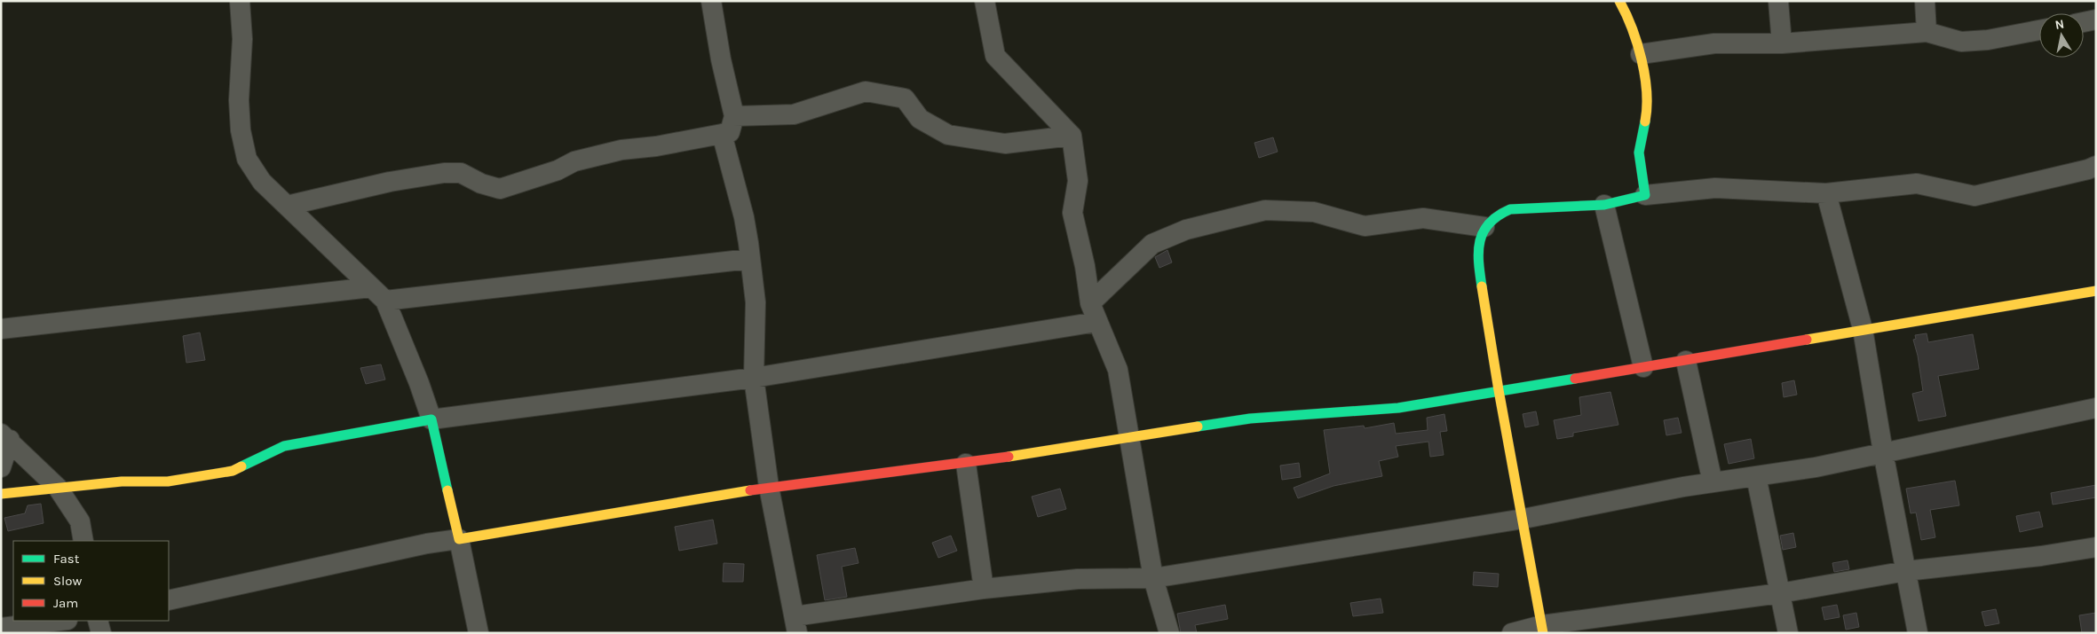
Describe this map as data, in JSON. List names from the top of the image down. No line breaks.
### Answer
{"legend":["Fast","Slow","Jam"],"north":"top"}
